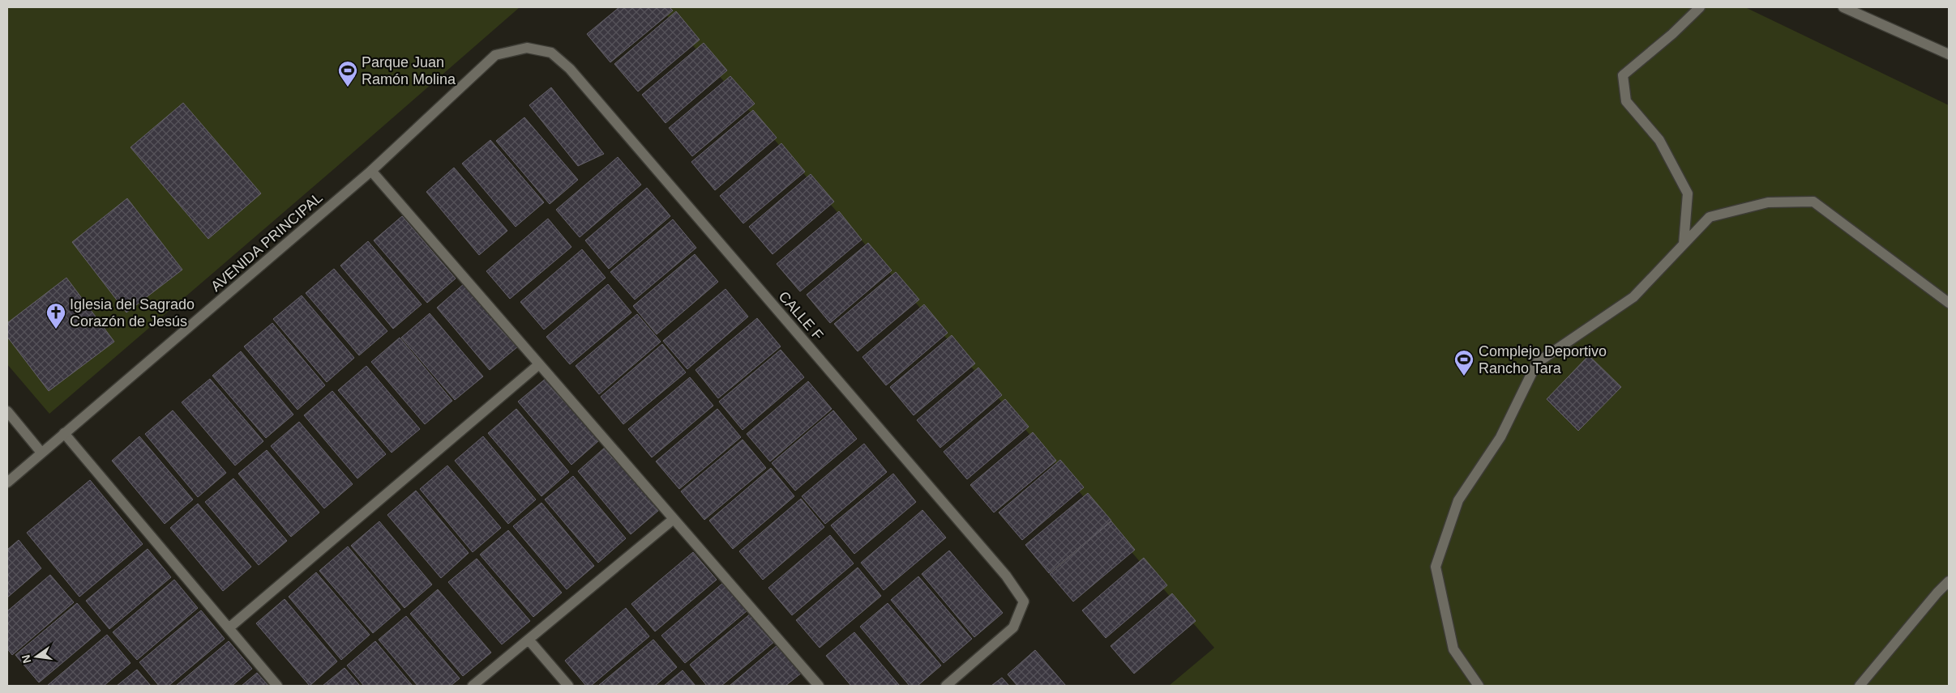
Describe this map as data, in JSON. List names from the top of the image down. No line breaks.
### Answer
{"streets":{"street":["AVENIDA PRINCIPAL","CALLE F"]},"crossings":[["AVENIDA PRINCIPAL","CALLE F"]],"places":{"sports":["Parque Juan Ramón Molina","Complejo Deportivo Rancho Tara"],"church":["Iglesia del Sagrado Corazón de Jesús"]},"north":"left"}
